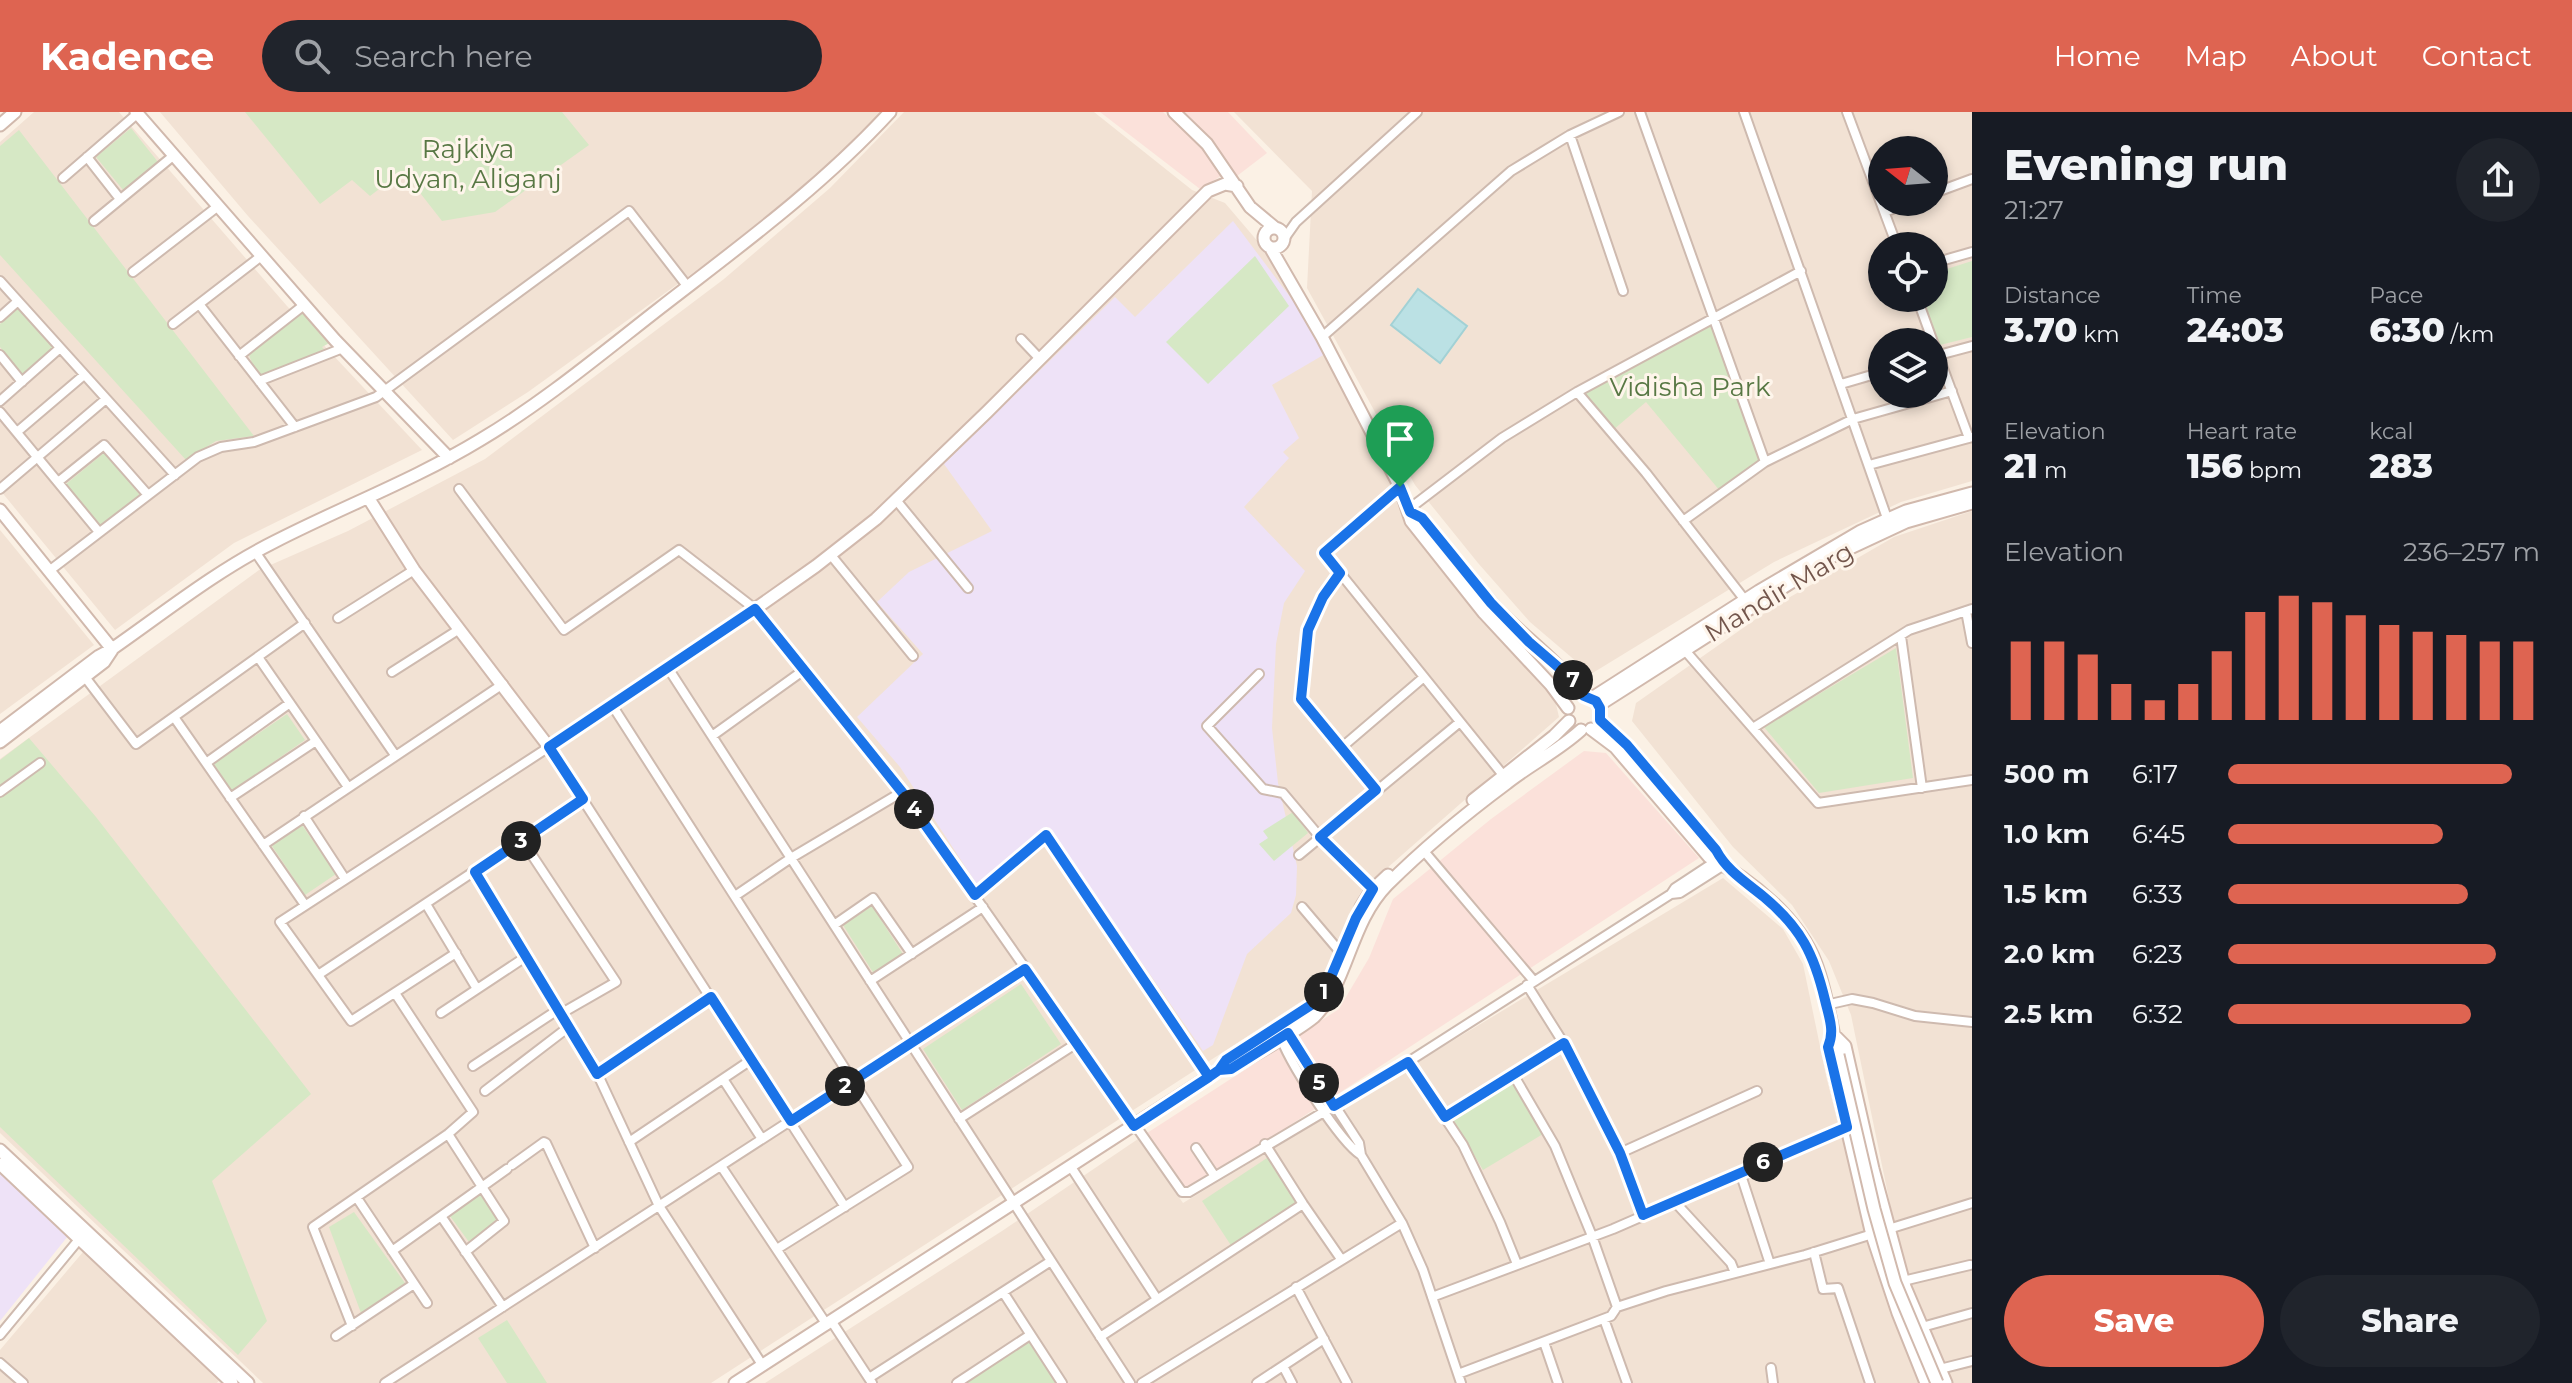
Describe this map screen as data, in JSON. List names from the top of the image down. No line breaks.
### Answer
{"parks":["Rajkiya Udyan, Aliganj","Vidisha Park"],"north":"left","page":{"header":"Kadence","search":"Search here","nav":["Home","Map","About","Contact"],"heading":["Evening run","21:27"],"stats":[["Distance","3.70 km"],["Time","24:03"],["Pace","6:30 /km"],["Elevation","21 m"],["Heart rate","156 bpm"],["kcal","283"]],"chart":["Elevation","236–257 m"],"pins":["7","4","3","1","5","2","6"],"list":[{"name":"500 m","note":"6:17"},{"name":"1.0 km","note":"6:45"},{"name":"1.5 km","note":"6:33"},{"name":"2.0 km","note":"6:23"},{"name":"2.5 km","note":"6:32"}],"buttons":["Save","Share"]}}
